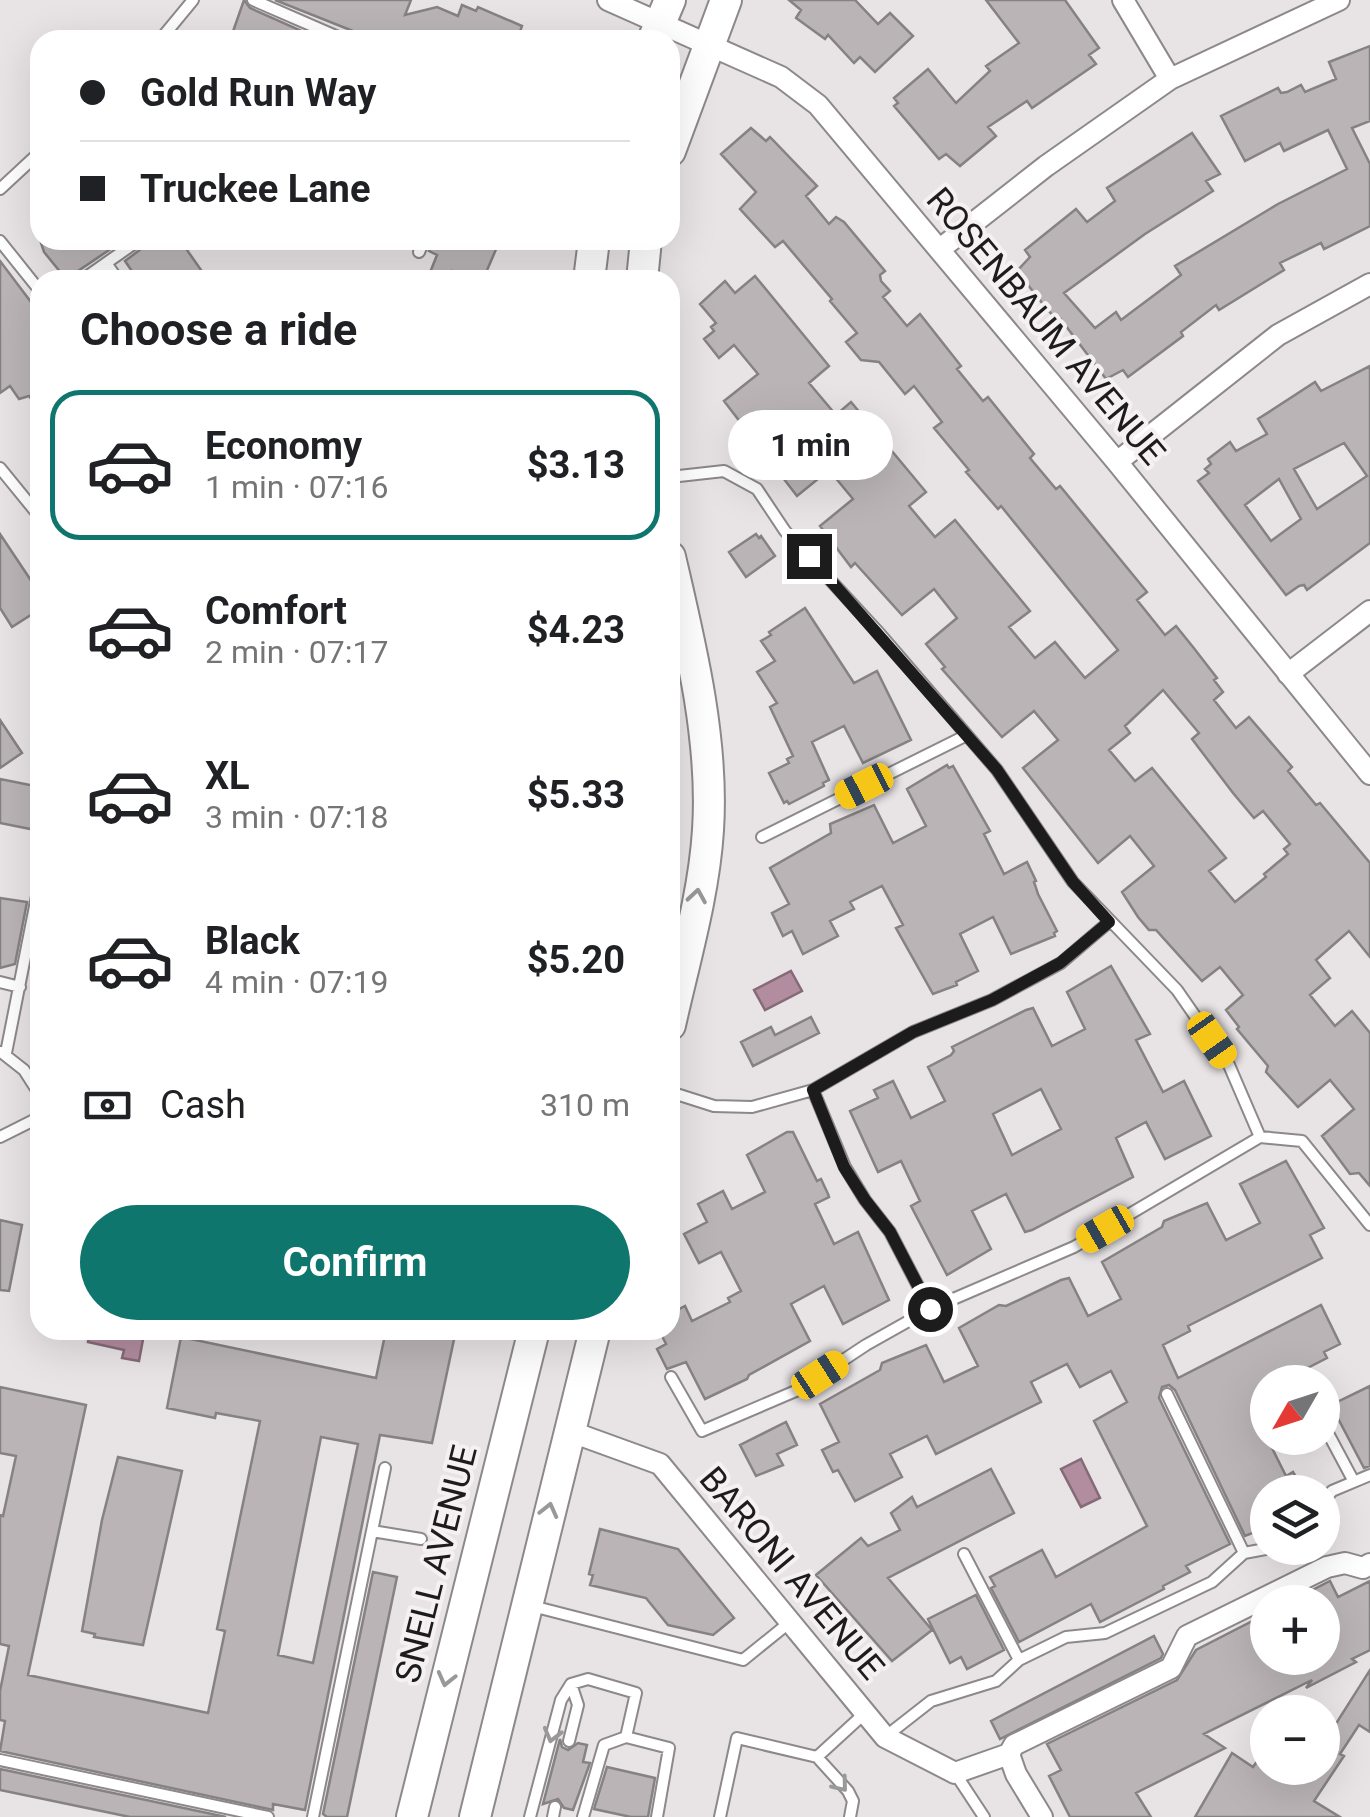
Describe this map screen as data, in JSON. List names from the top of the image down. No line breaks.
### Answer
{"streets":{"main road":["SNELL AVENUE"],"street":["ROSENBAUM AVENUE","BARONI AVENUE"]},"north":"bottom left","page":{"banner":["Gold Run Way","Truckee Lane"],"heading":"Choose a ride","list":[{"name":"Economy","note":"1 min · 07:16","value":"$3.13"},{"name":"Comfort","note":"2 min · 07:17","value":"$4.23"},{"name":"XL","note":"3 min · 07:18","value":"$5.33"},{"name":"Black","note":"4 min · 07:19","value":"$5.20"}],"bubble":"1 min","pay":["Cash","310 m"],"buttons":"Confirm","map_buttons":["+","−"]}}
